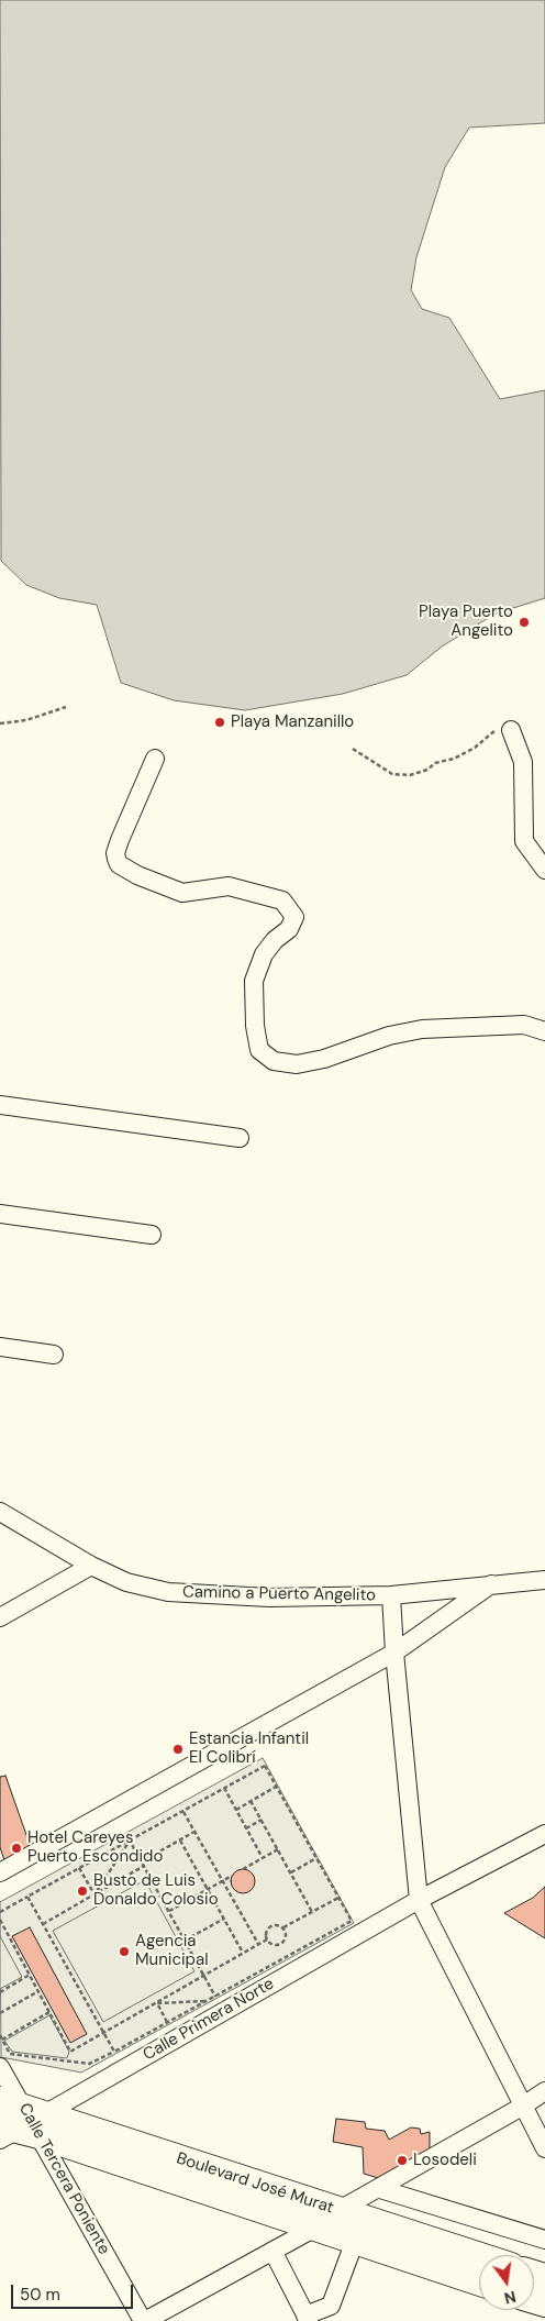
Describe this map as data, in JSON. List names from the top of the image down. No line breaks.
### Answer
{"streets":{"highway":["Boulevard José Murat"],"street":["Camino a Puerto Angelito","Calle Primera Norte","Calle Tercera Poniente"]},"crossings":[["Calle Primera Norte","Calle Tercera Poniente"],["Calle Primera Norte","Boulevard José Murat"],["Calle Tercera Poniente","Boulevard José Murat"]],"places":["Playa Puerto Angelito","Playa Manzanillo","Estancia Infantil El Colibrí","Hotel Careyes Puerto Escondido","Busto de Luis Donaldo Colosio","Agencia Municipal","Losodeli"],"scale_bar":"50 m","north":"bottom"}
